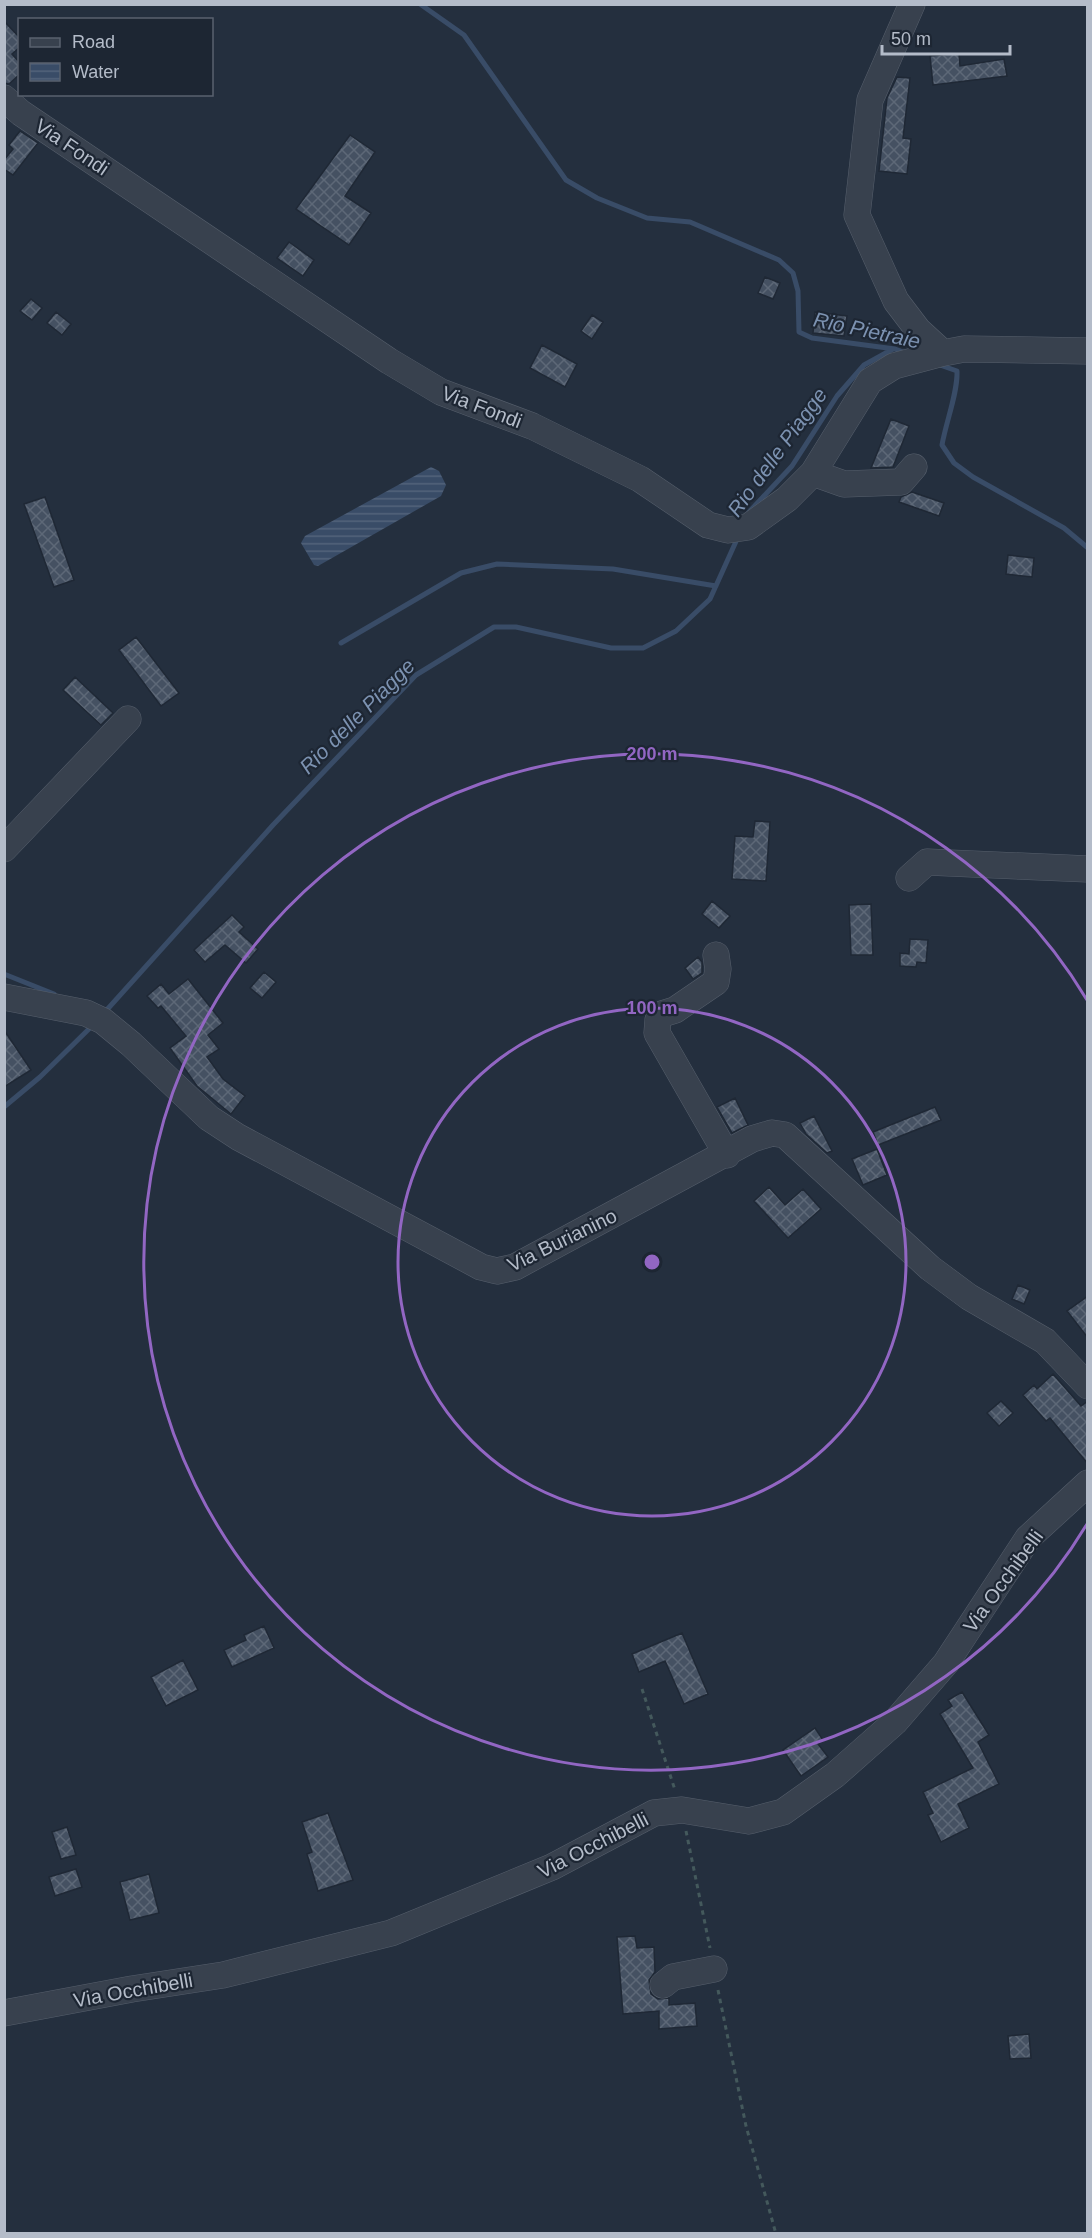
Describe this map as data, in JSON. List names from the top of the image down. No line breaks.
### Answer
{"streets":{"street":["Via Fondi","Via Burianino","Via Occhibelli"]},"water":["Rio Pietraie","Rio delle Piagge"],"legend":["Road","Water"],"scale_bar":"50 m","rings":["200 m","100 m"]}
